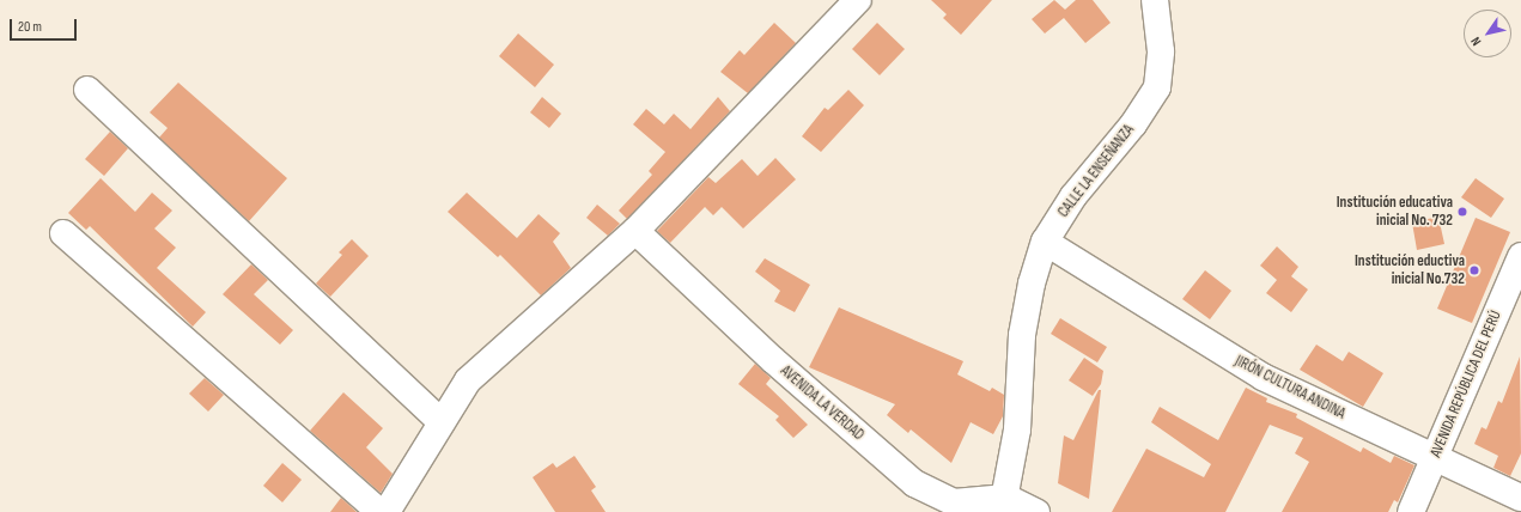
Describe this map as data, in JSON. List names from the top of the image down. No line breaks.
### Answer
{"streets":{"street":["CALLE LA ENSEÑANZA","AVENIDA REPÚBLICA DEL PERÚ","JIRÓN CULTURA ANDINA","AVENIDA LA VERDAD"]},"crossings":[["CALLE LA ENSEÑANZA","JIRÓN CULTURA ANDINA"],["CALLE LA ENSEÑANZA","AVENIDA LA VERDAD"],["AVENIDA REPÚBLICA DEL PERÚ","JIRÓN CULTURA ANDINA"]],"places":["Institución educativa inicial No. 732","Institución eductiva inicial No.732"],"scale_bar":"20 m","north":"bottom left"}
